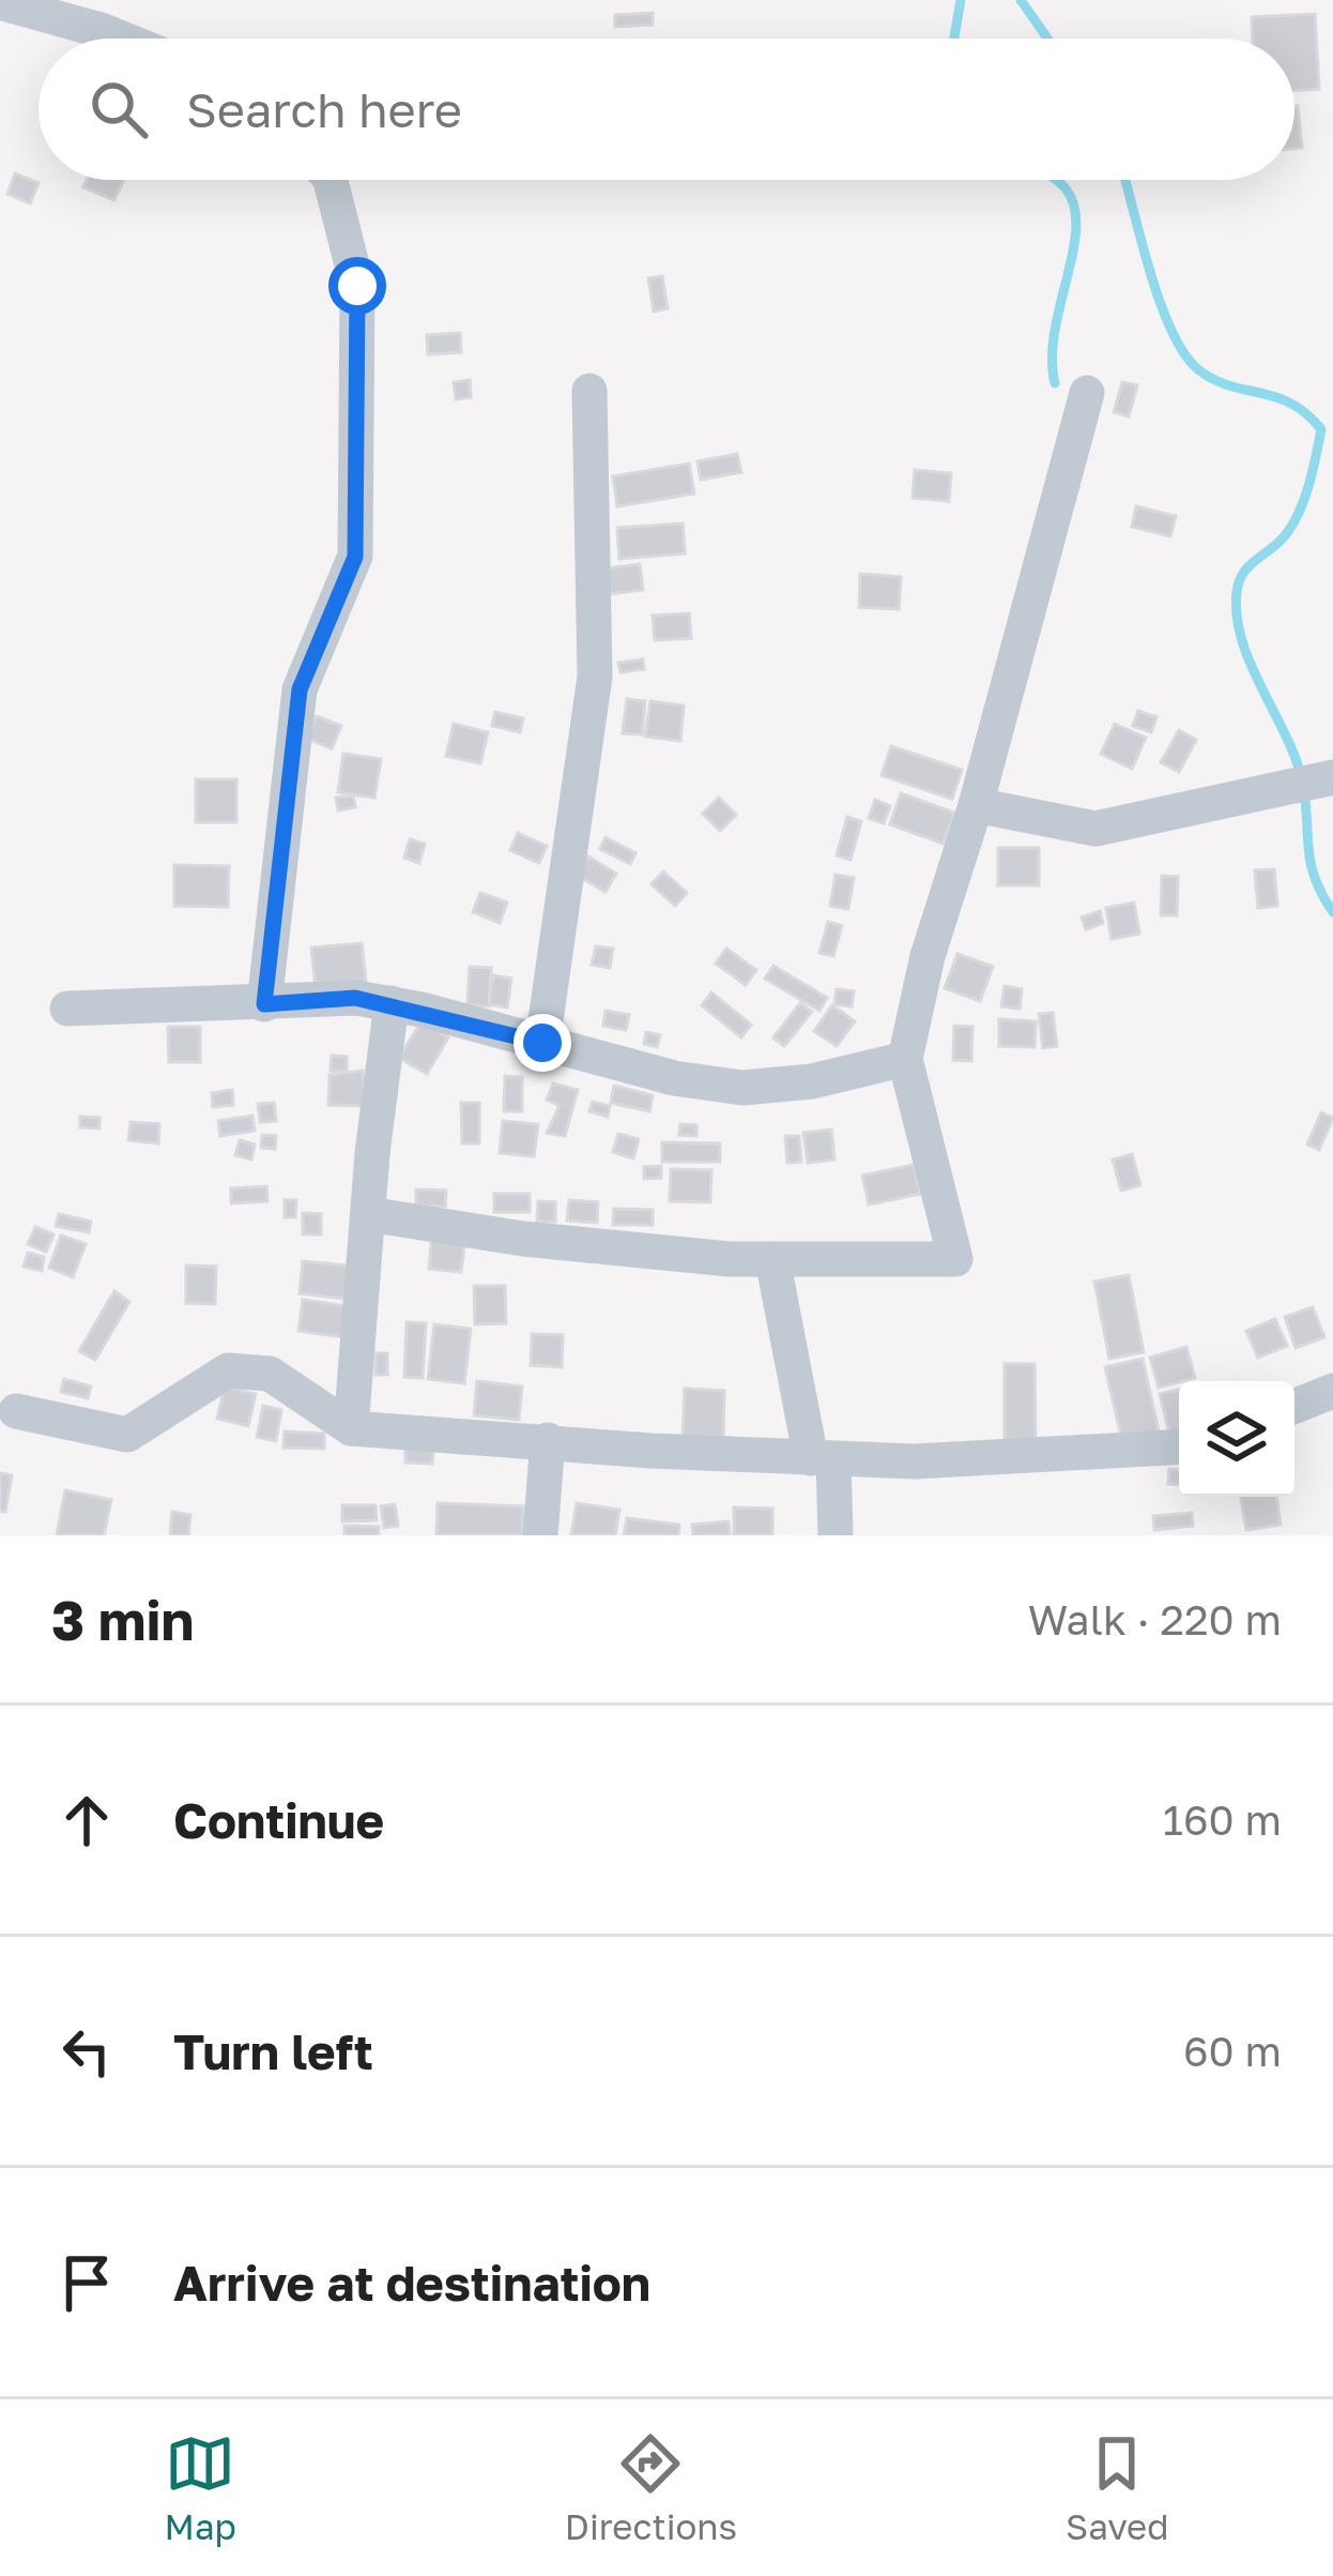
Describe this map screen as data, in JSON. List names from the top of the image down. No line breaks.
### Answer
{"page":{"search":"Search here","heading":["3 min","Walk · 220 m"],"list":[["Continue","160 m"],["Turn left","60 m"],"Arrive at destination"],"nav":["Map","Directions","Saved"]}}
